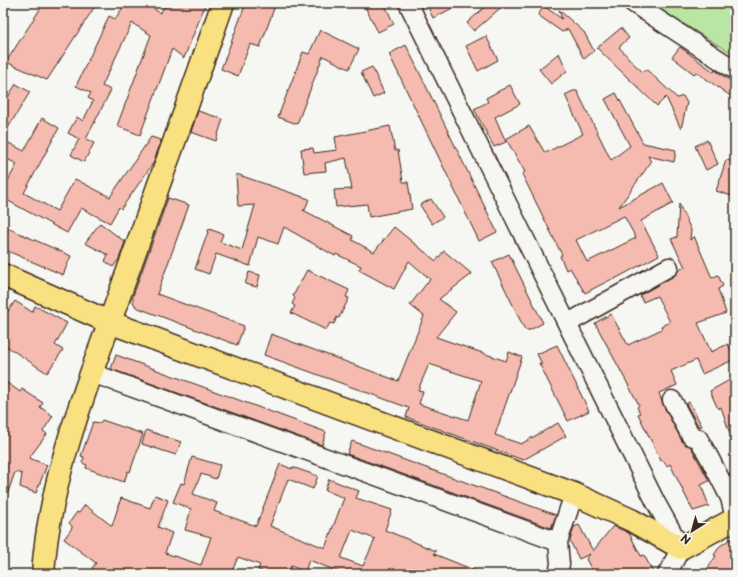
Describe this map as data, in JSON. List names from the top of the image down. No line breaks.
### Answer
{"north":"bottom left"}
